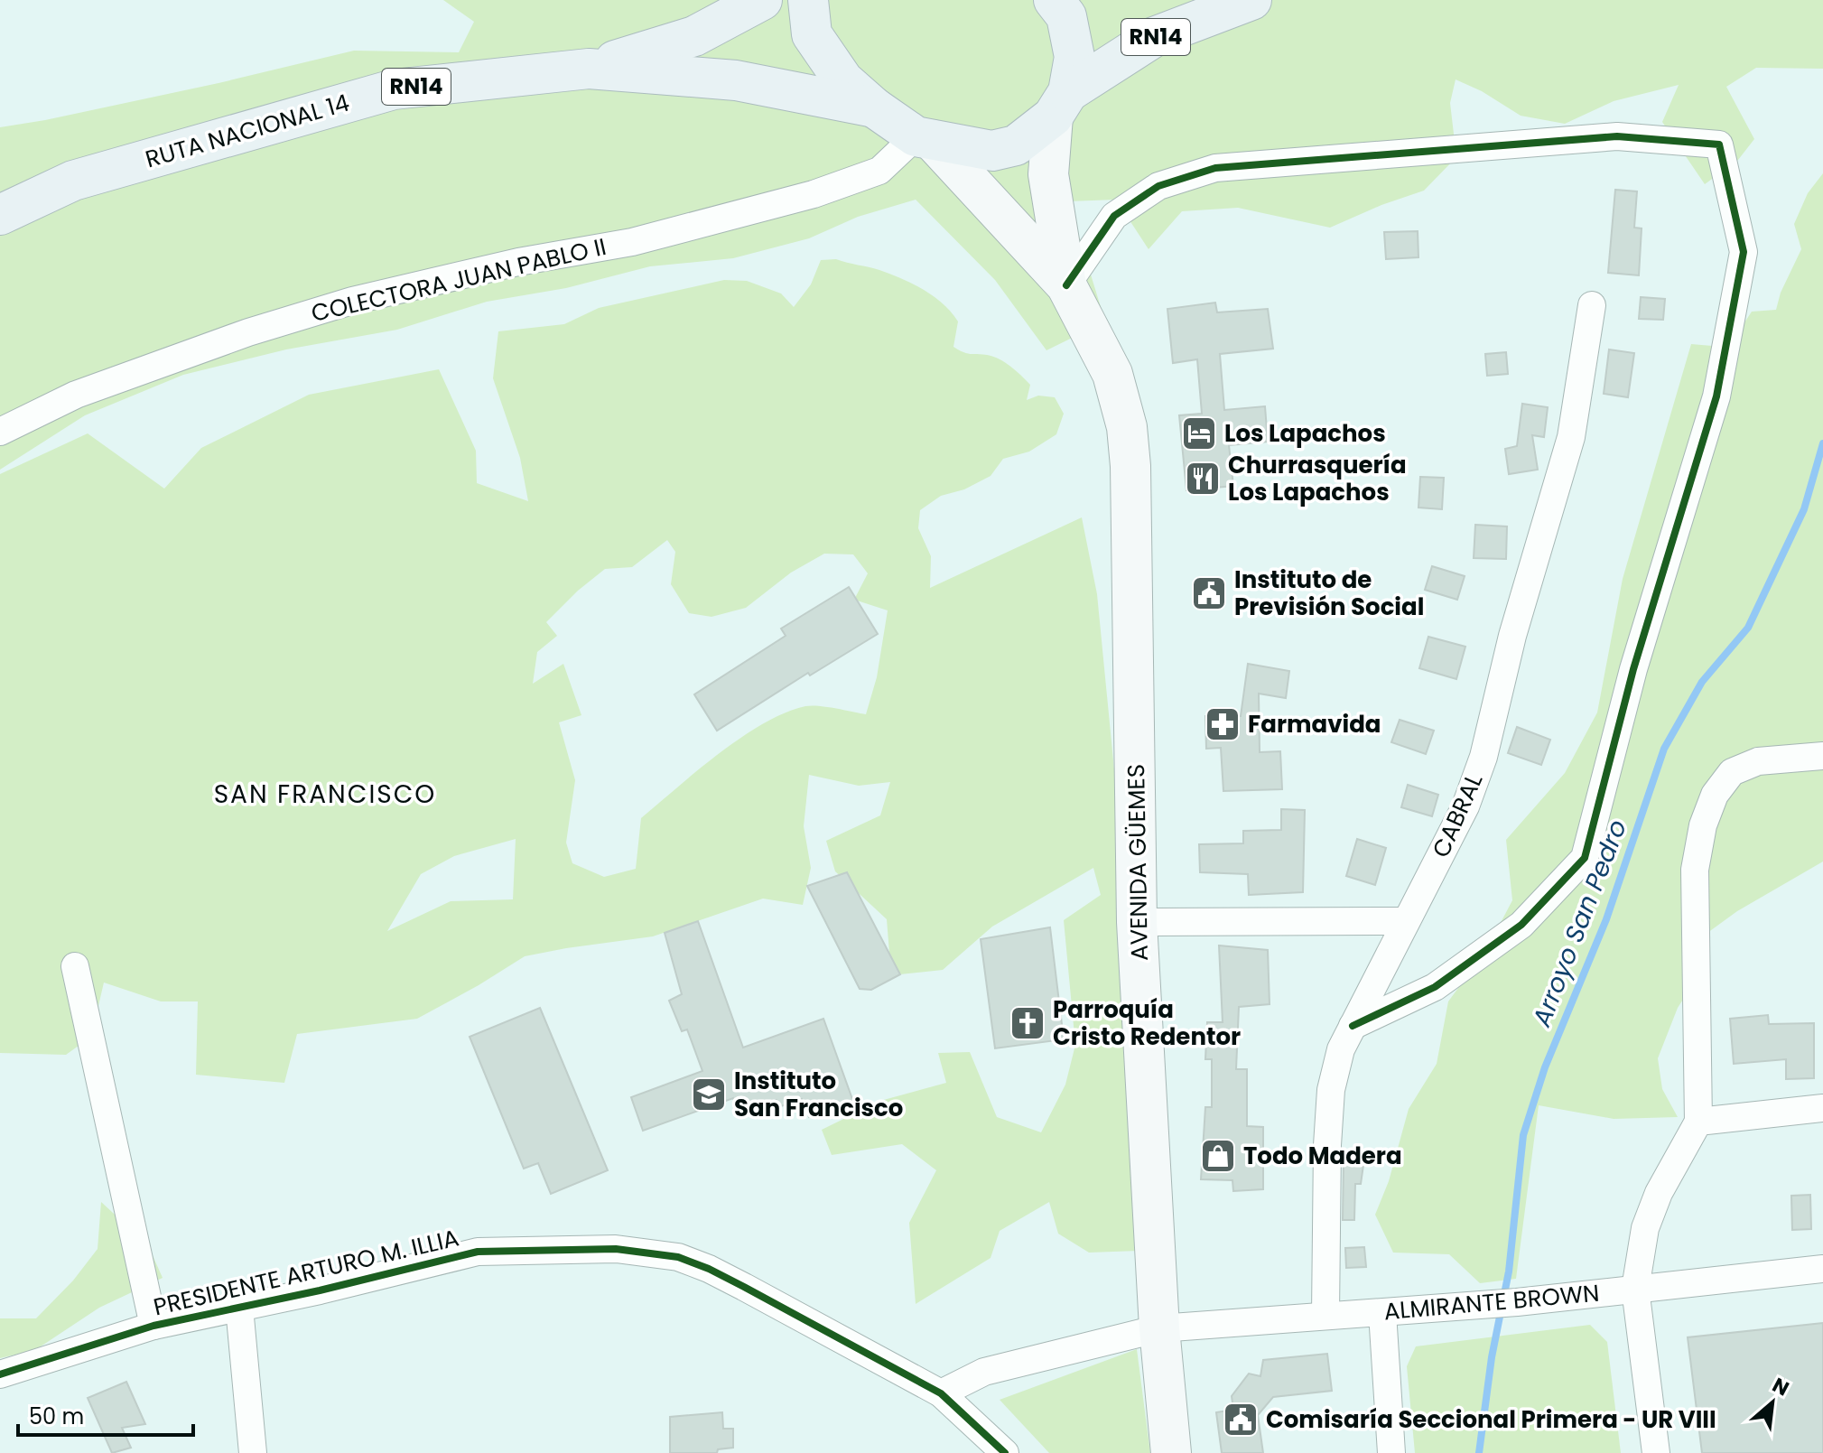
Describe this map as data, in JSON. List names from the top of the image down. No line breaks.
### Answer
{"streets":{"highway":["RN14","RUTA NACIONAL 14"],"main road":["AVENIDA GÜEMES"],"street":["COLECTORA JUAN PABLO II","CABRAL","PRESIDENTE ARTURO M. ILLIA","ALMIRANTE BROWN"]},"crossings":[["RN14","RUTA NACIONAL 14"],["RN14","COLECTORA JUAN PABLO II"],["RN14","AVENIDA GÜEMES"],["COLECTORA JUAN PABLO II","AVENIDA GÜEMES"],["CABRAL","ALMIRANTE BROWN"],["AVENIDA GÜEMES","ALMIRANTE BROWN"],["PRESIDENTE ARTURO M. ILLIA","ALMIRANTE BROWN"]],"districts":["SAN FRANCISCO"],"water":["Arroyo San Pedro"],"places":{"hotel":["Los Lapachos"],"restaurant":["Churrasquería Los Lapachos"],"public building":["Instituto de Previsión Social","Comisaría Seccional Primera - UR VIII"],"pharmacy":["Farmavida"],"church":["Parroquía Cristo Redentor"],"school or university":["Instituto San Francisco"],"shop":["Todo Madera"]},"scale_bar":"50 m","north":"top right"}
